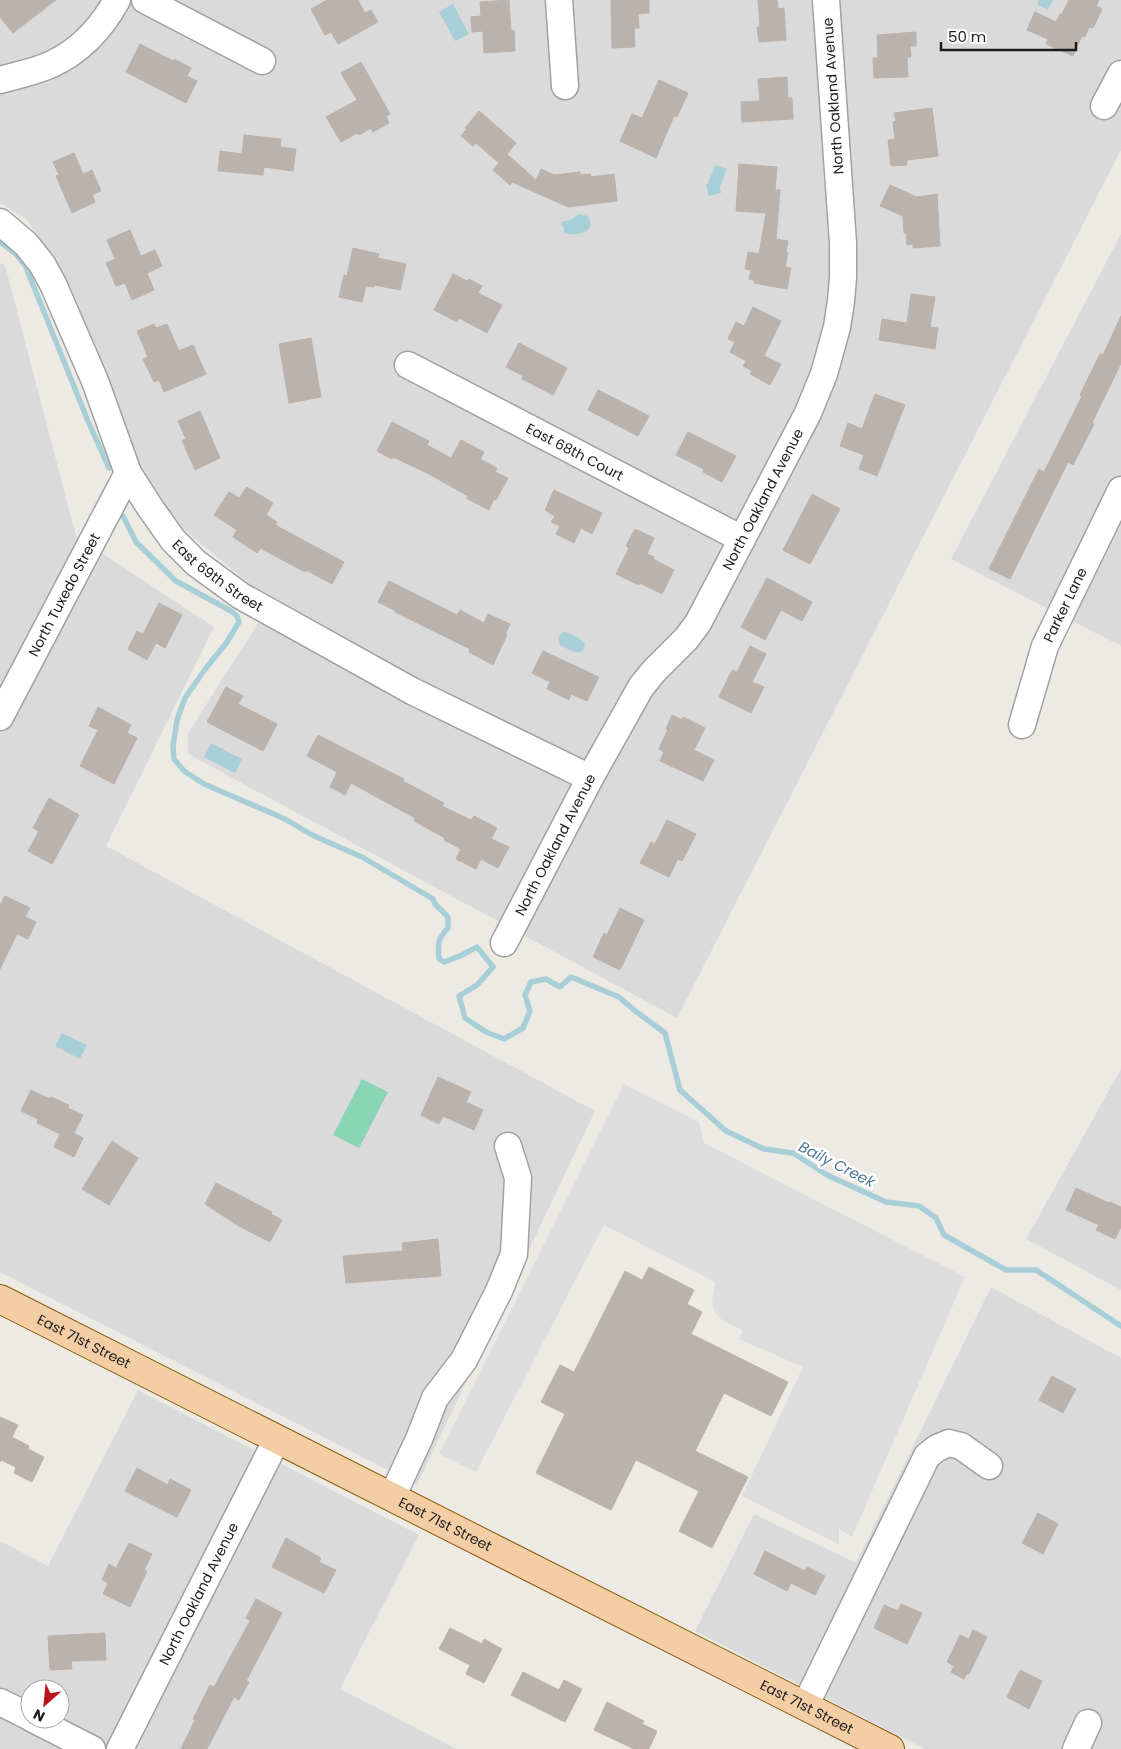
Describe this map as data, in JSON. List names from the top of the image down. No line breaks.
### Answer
{"streets":{"main road":["East 71st Street"],"street":["North Oakland Avenue","East 68th Court","East 69th Street","North Tuxedo Street","Parker Lane"]},"crossings":[["North Oakland Avenue","East 68th Court"],["North Oakland Avenue","East 69th Street"],["North Oakland Avenue","East 71st Street"],["East 69th Street","North Tuxedo Street"]],"water":["Baily Creek"],"scale_bar":"50 m","north":"bottom left"}
